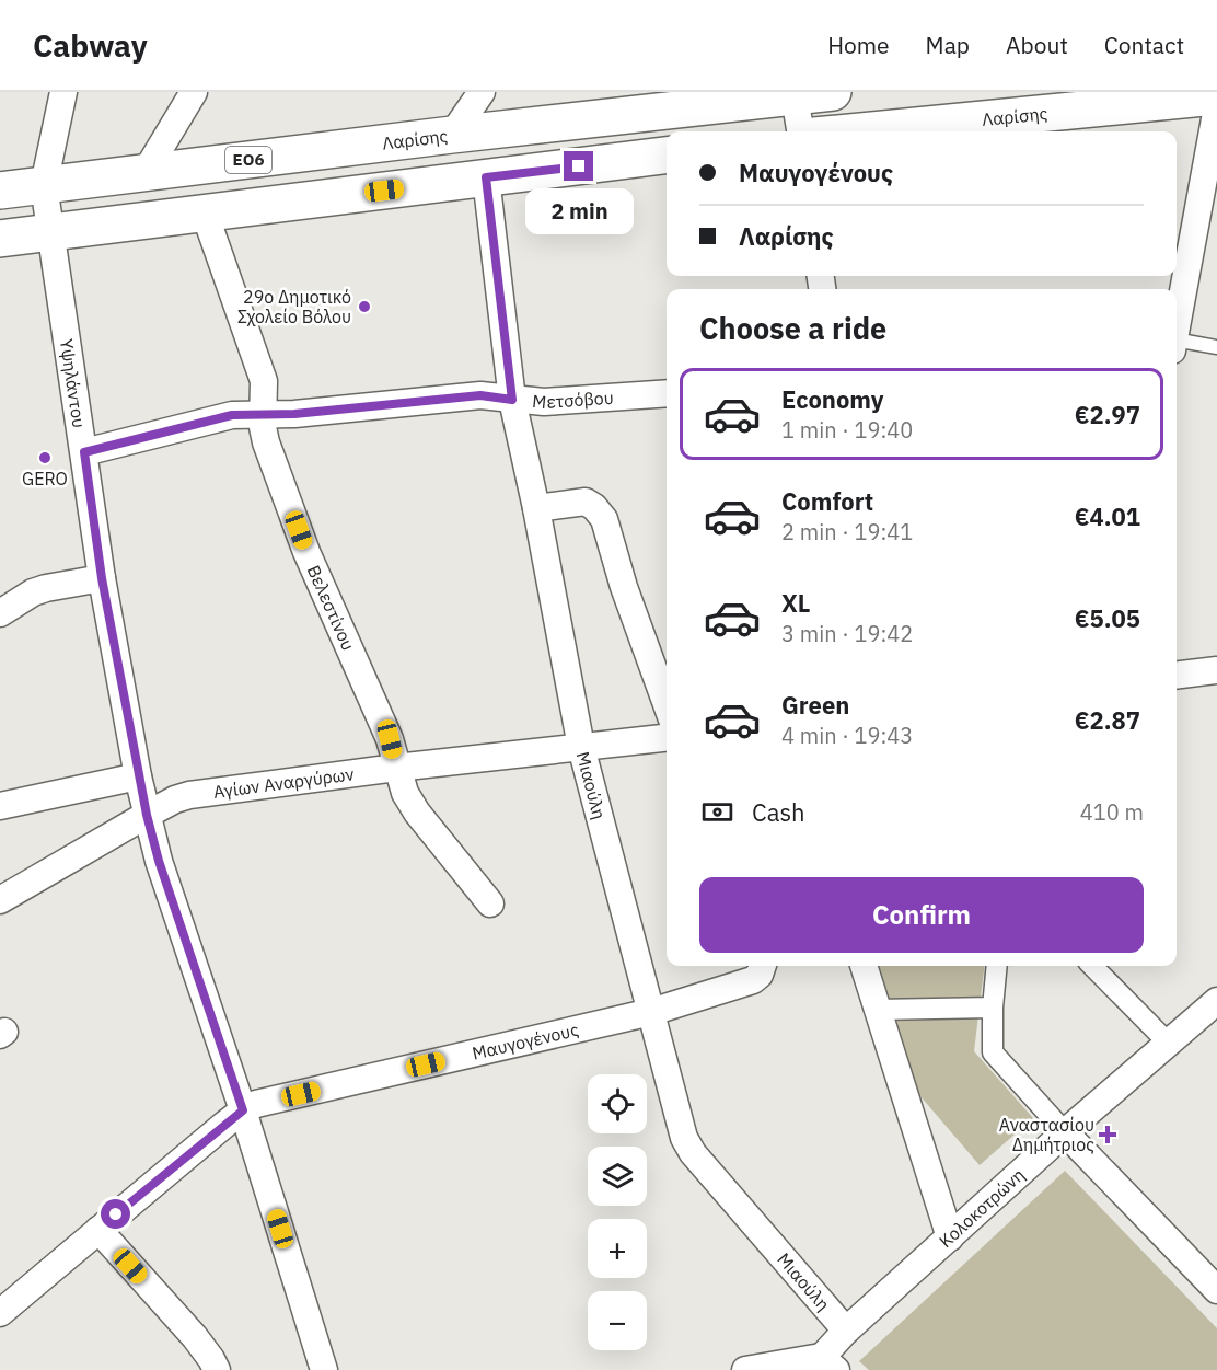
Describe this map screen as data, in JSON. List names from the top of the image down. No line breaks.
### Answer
{"streets":{"main road":["Λαρίσης","ΕΟ6"],"street":["Υψηλάντου","Μετσόβου","Βελεστίνου","Αγίων Αναργύρων","Μιαούλη","Μαυγογένους","Κολοκοτρώνη"]},"crossings":[["Λαρίσης","Υψηλάντου"],["Υψηλάντου","Μετσόβου"],["Υψηλάντου","Αγίων Αναργύρων"],["Υψηλάντου","Μαυγογένους"],["Μετσόβου","Βελεστίνου"],["Μετσόβου","Μιαούλη"],["Βελεστίνου","Αγίων Αναργύρων"],["Αγίων Αναργύρων","Μιαούλη"],["Μιαούλη","Μαυγογένους"],["Μιαούλη","Κολοκοτρώνη"]],"places":{"other":["29ο Δημοτικό Σχολείο Βόλου","GERO"],"health":["Αναστασίου Δημήτριος"]},"page":{"header":"Cabway","nav":["Home","Map","About","Contact"],"banner":["Μαυγογένους","Λαρίσης"],"bubble":"2 min","heading":"Choose a ride","list":[{"name":"Economy","note":"1 min · 19:40","value":"€2.97"},{"name":"Comfort","note":"2 min · 19:41","value":"€4.01"},{"name":"XL","note":"3 min · 19:42","value":"€5.05"},{"name":"Green","note":"4 min · 19:43","value":"€2.87"}],"pay":["Cash","410 m"],"buttons":"Confirm","map_buttons":["+","−"]}}
